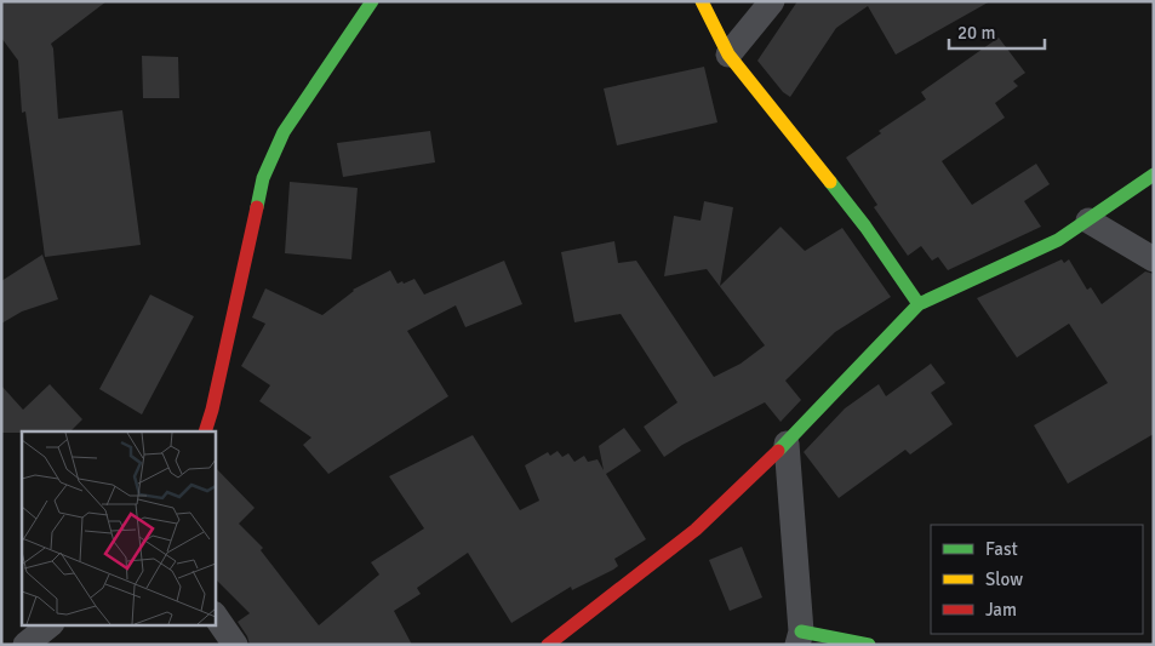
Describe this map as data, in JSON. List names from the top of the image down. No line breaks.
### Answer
{"legend":["Fast","Slow","Jam"],"scale_bar":"20 m"}
